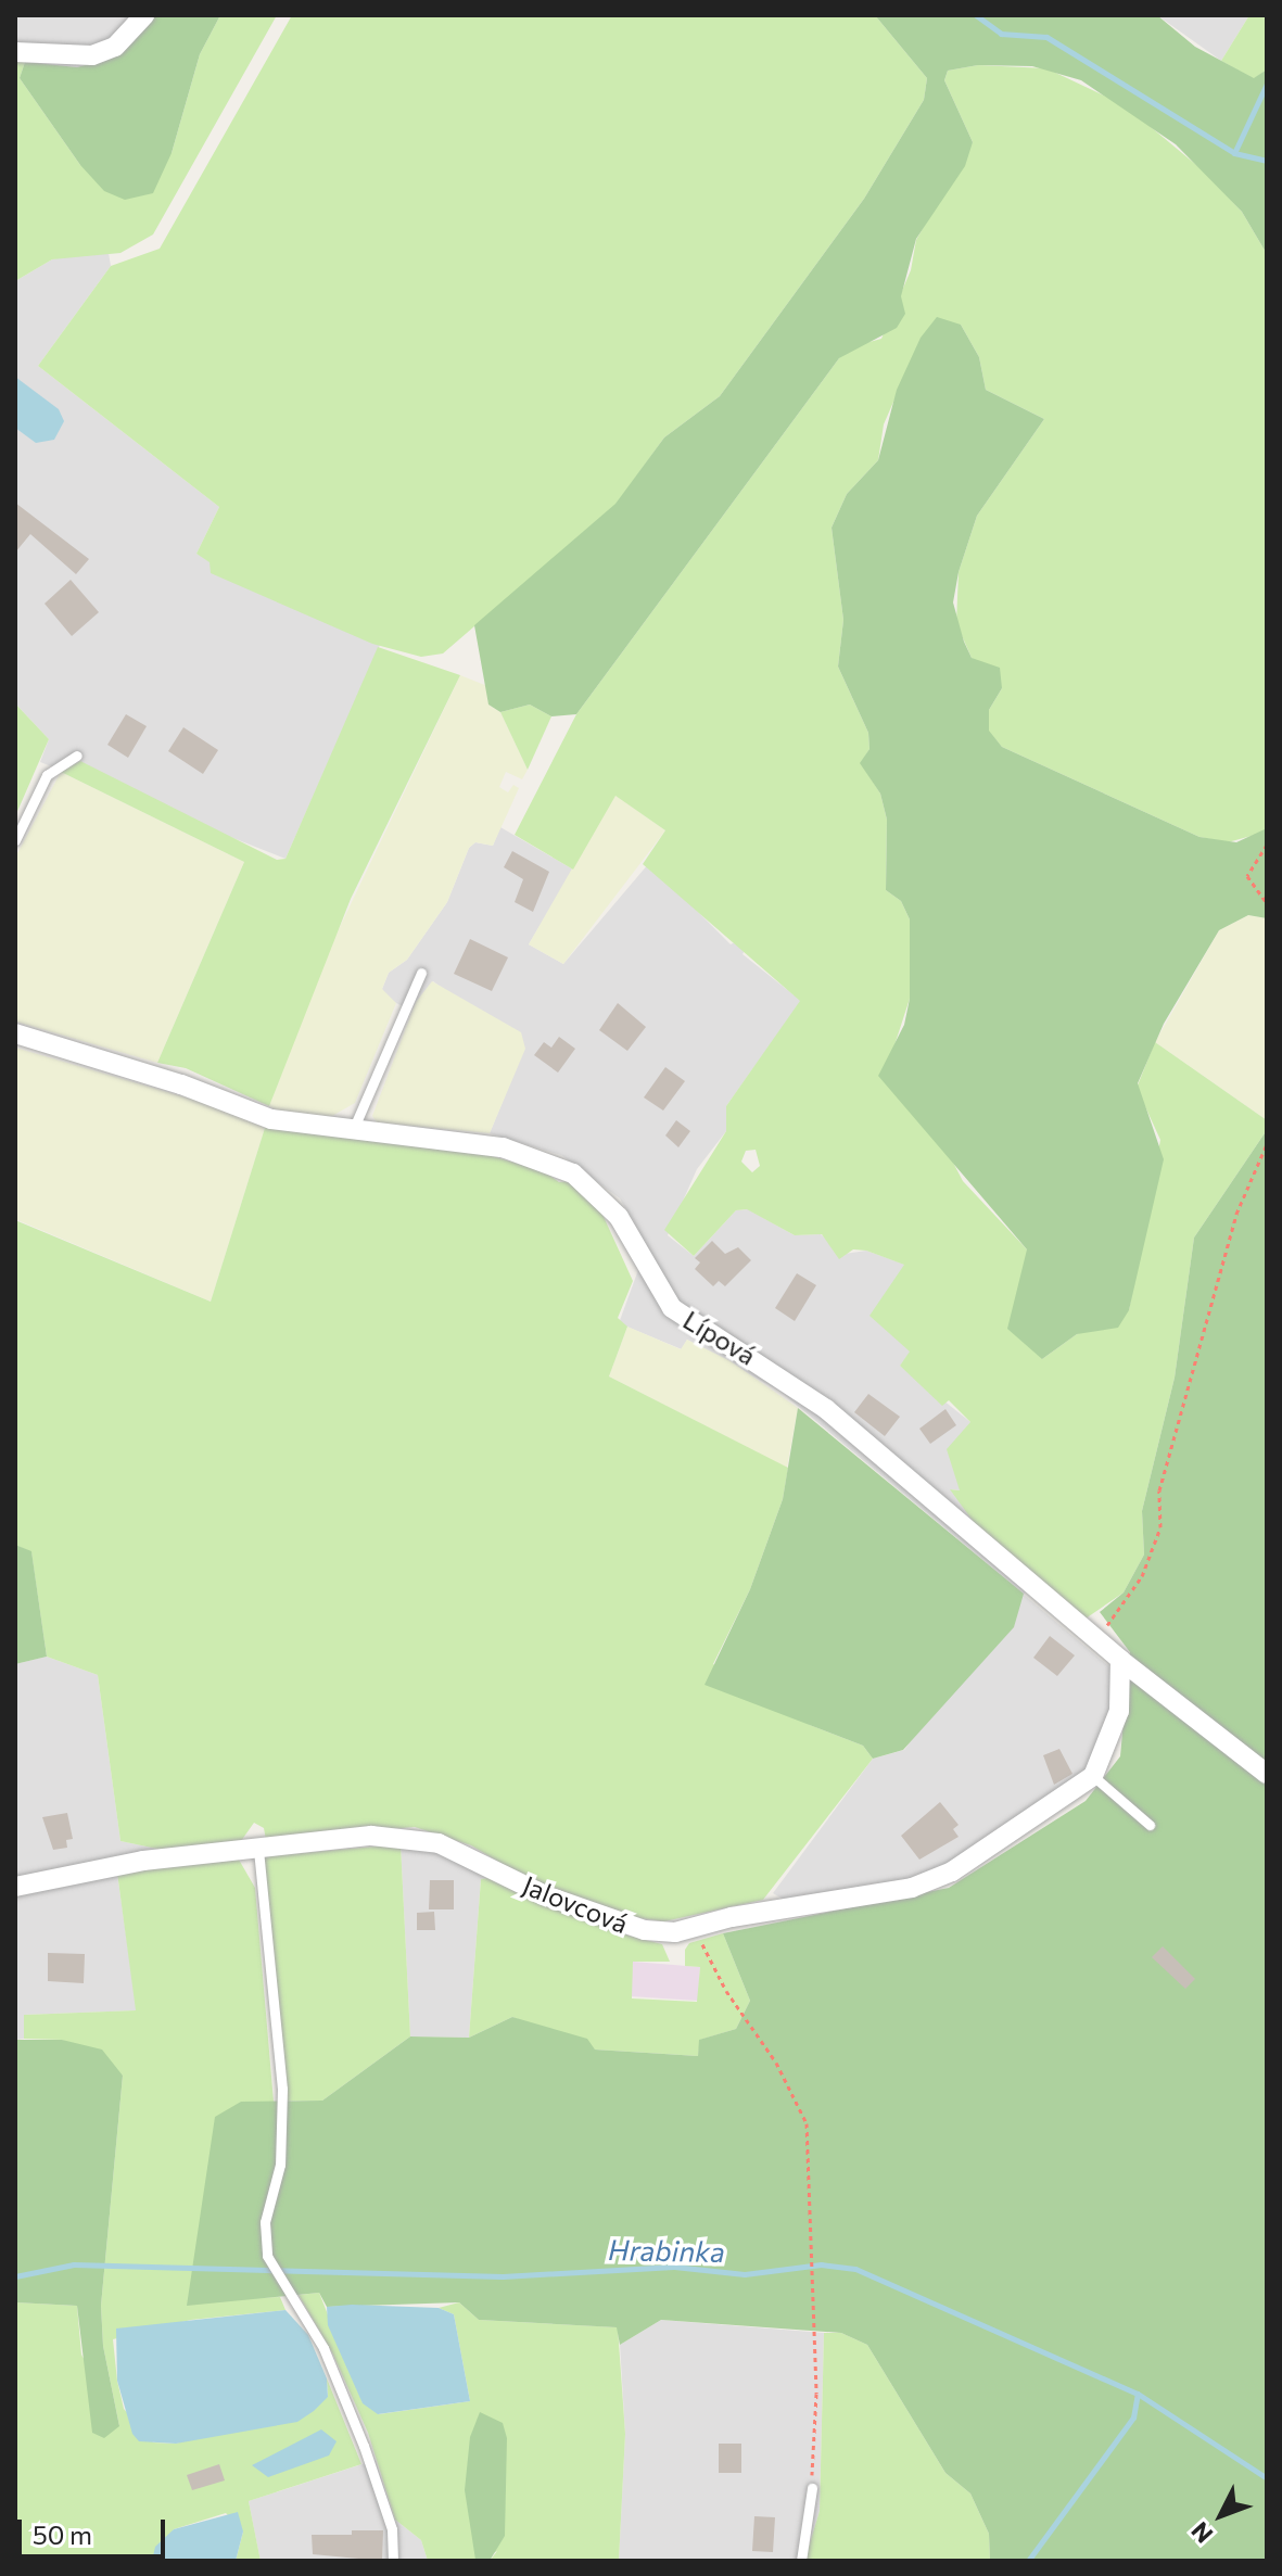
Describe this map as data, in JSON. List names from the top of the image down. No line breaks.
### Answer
{"streets":{"street":["Lípová","Jalovcová"]},"water":["Hrabinka"],"scale_bar":"50 m","north":"bottom left"}
